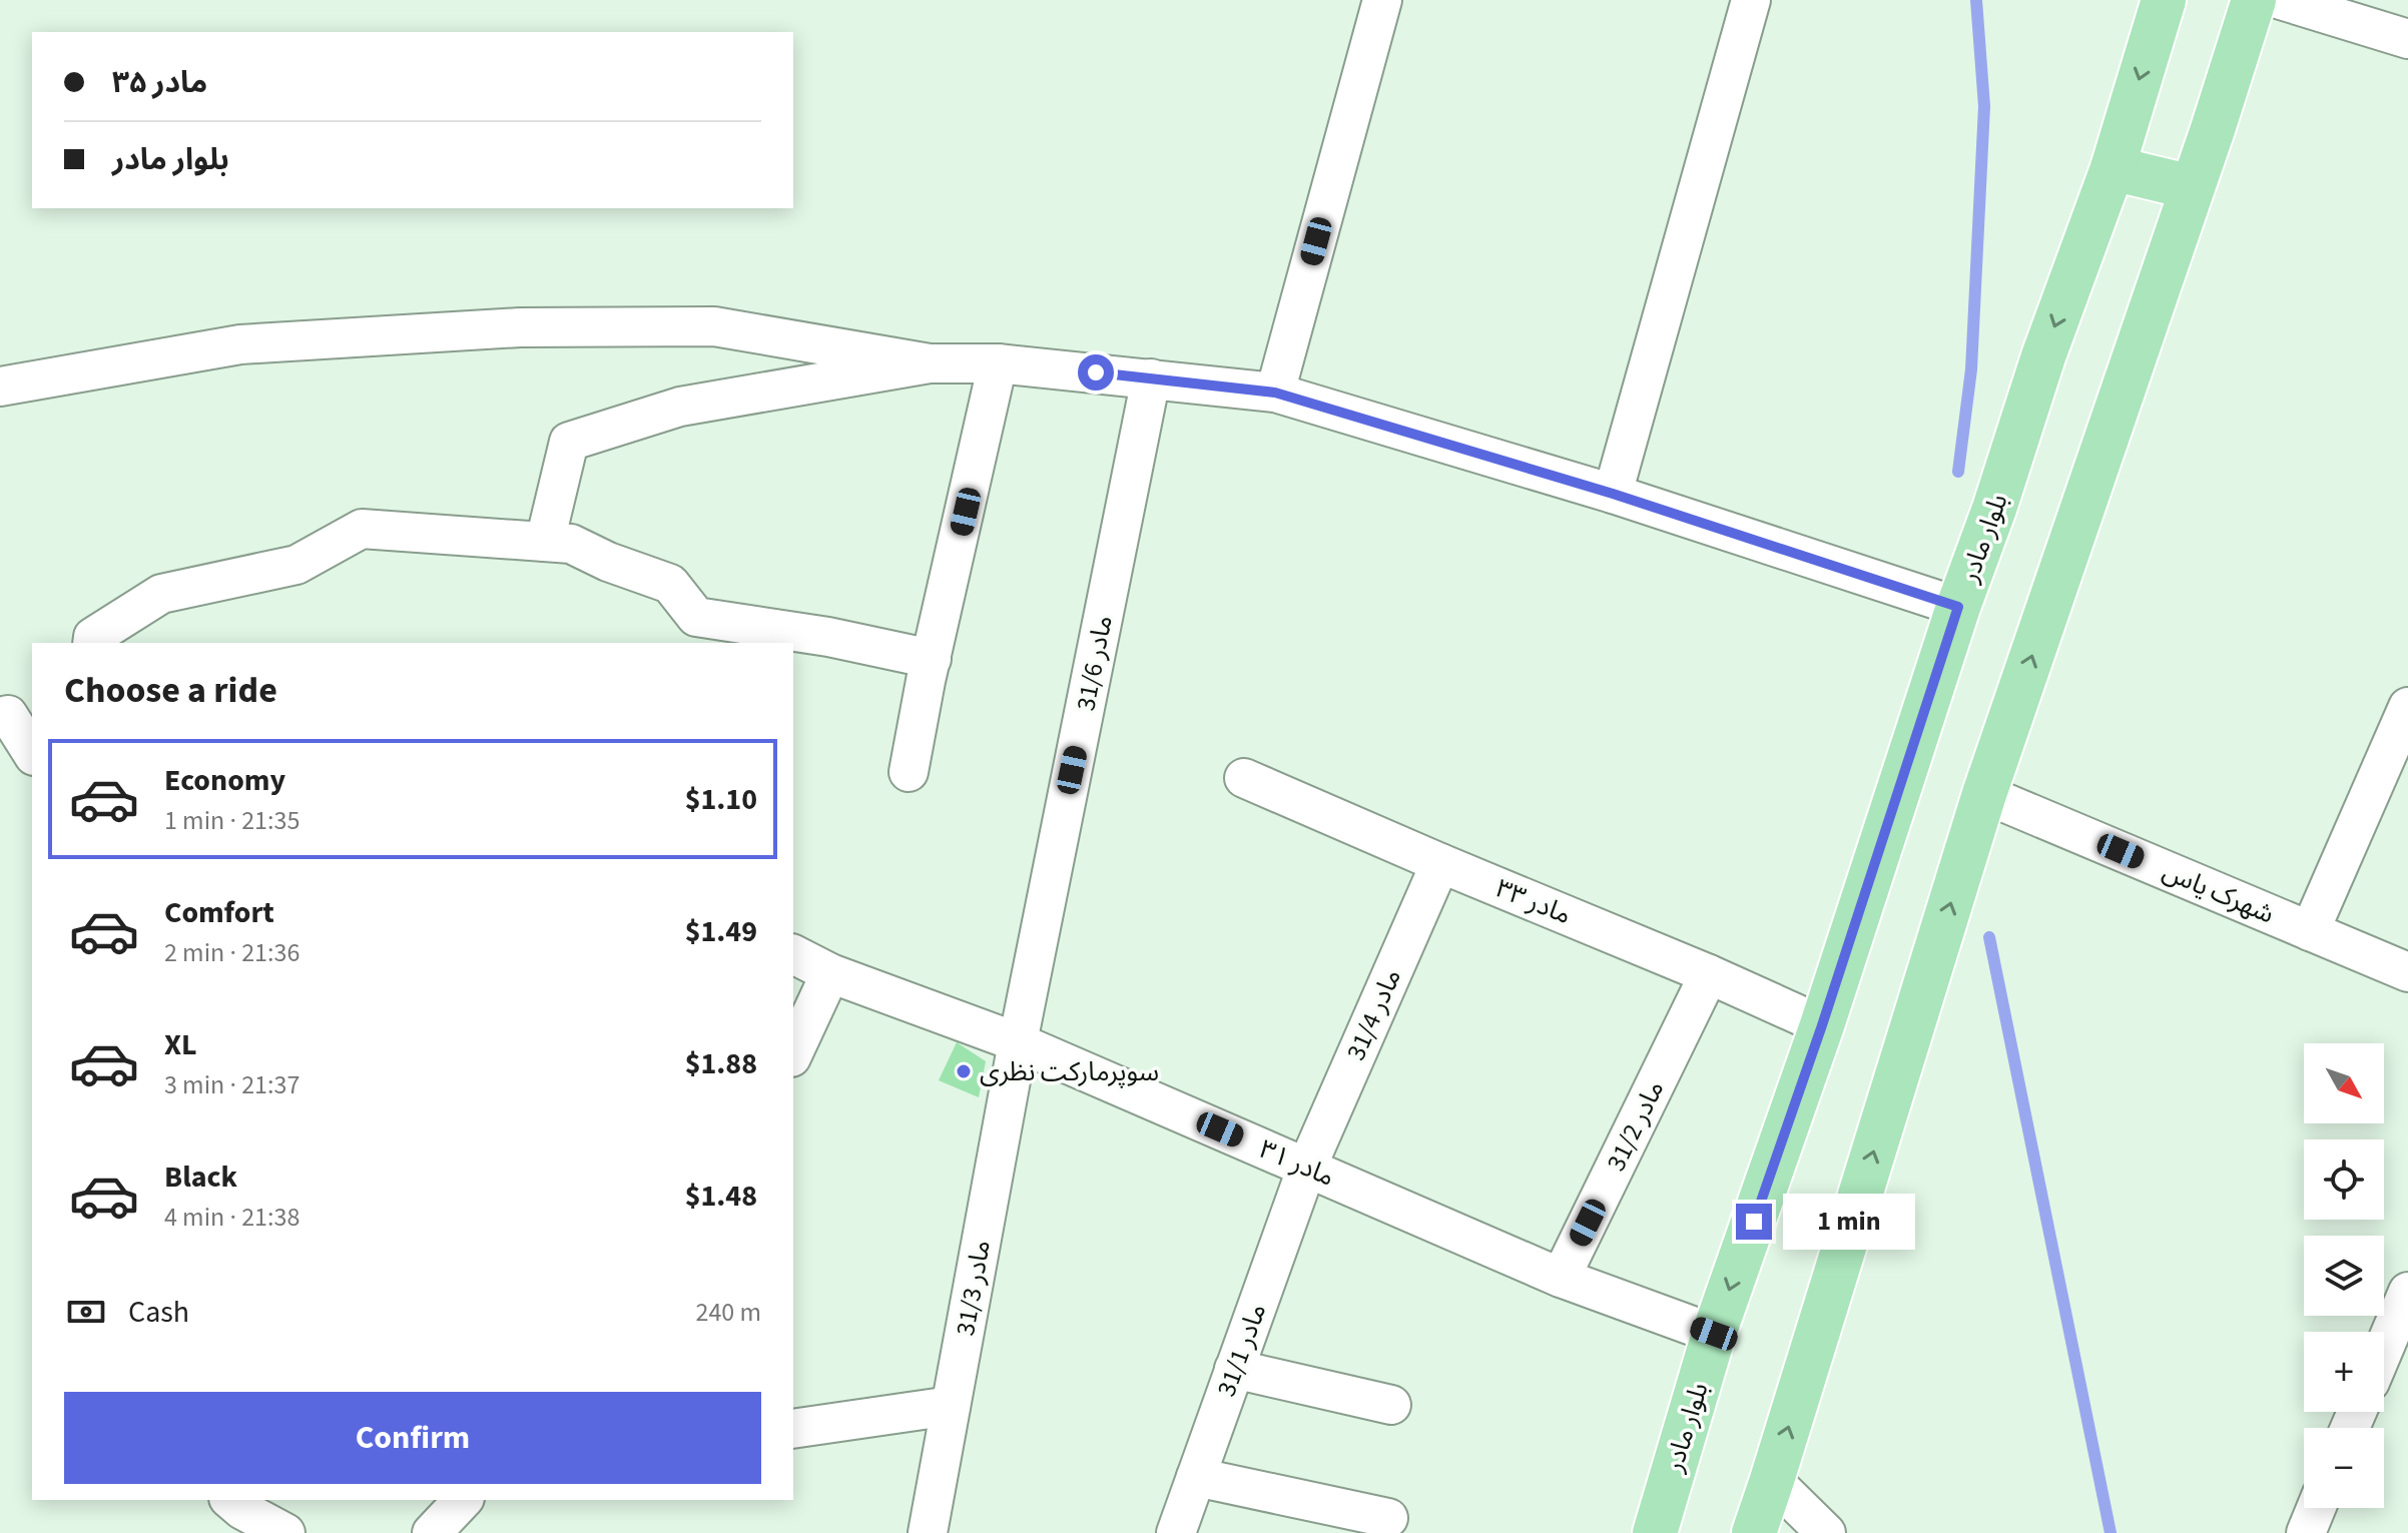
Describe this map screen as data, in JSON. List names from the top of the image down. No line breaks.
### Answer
{"streets":{"main road":["بلوار مادر"],"street":["مادر 31/6","شهرک یاس","مادر ۳۳","مادر 31/4","مادر 31/2","مادر ۳۱","مادر 31/3","مادر 31/1"]},"crossings":[["بلوار مادر","مادر ۳۳"],["بلوار مادر","مادر ۳۱"],["مادر 31/6","مادر ۳۱"],["مادر 31/6","مادر 31/3"],["مادر ۳۳","مادر 31/4"],["مادر ۳۳","مادر 31/2"],["مادر 31/4","مادر ۳۱"],["مادر 31/4","مادر 31/1"],["مادر 31/2","مادر ۳۱"],["مادر ۳۱","مادر 31/3"],["مادر ۳۱","مادر 31/1"]],"places":["سوپرمارکت نظری"],"north":"bottom right","page":{"banner":["مادر ۳۵","بلوار مادر"],"heading":"Choose a ride","list":[{"name":"Economy","note":"1 min · 21:35","value":"$1.10"},{"name":"Comfort","note":"2 min · 21:36","value":"$1.49"},{"name":"XL","note":"3 min · 21:37","value":"$1.88"},{"name":"Black","note":"4 min · 21:38","value":"$1.48"}],"map_buttons":["+","−"],"bubble":"1 min","pay":["Cash","240 m"],"buttons":"Confirm"}}
